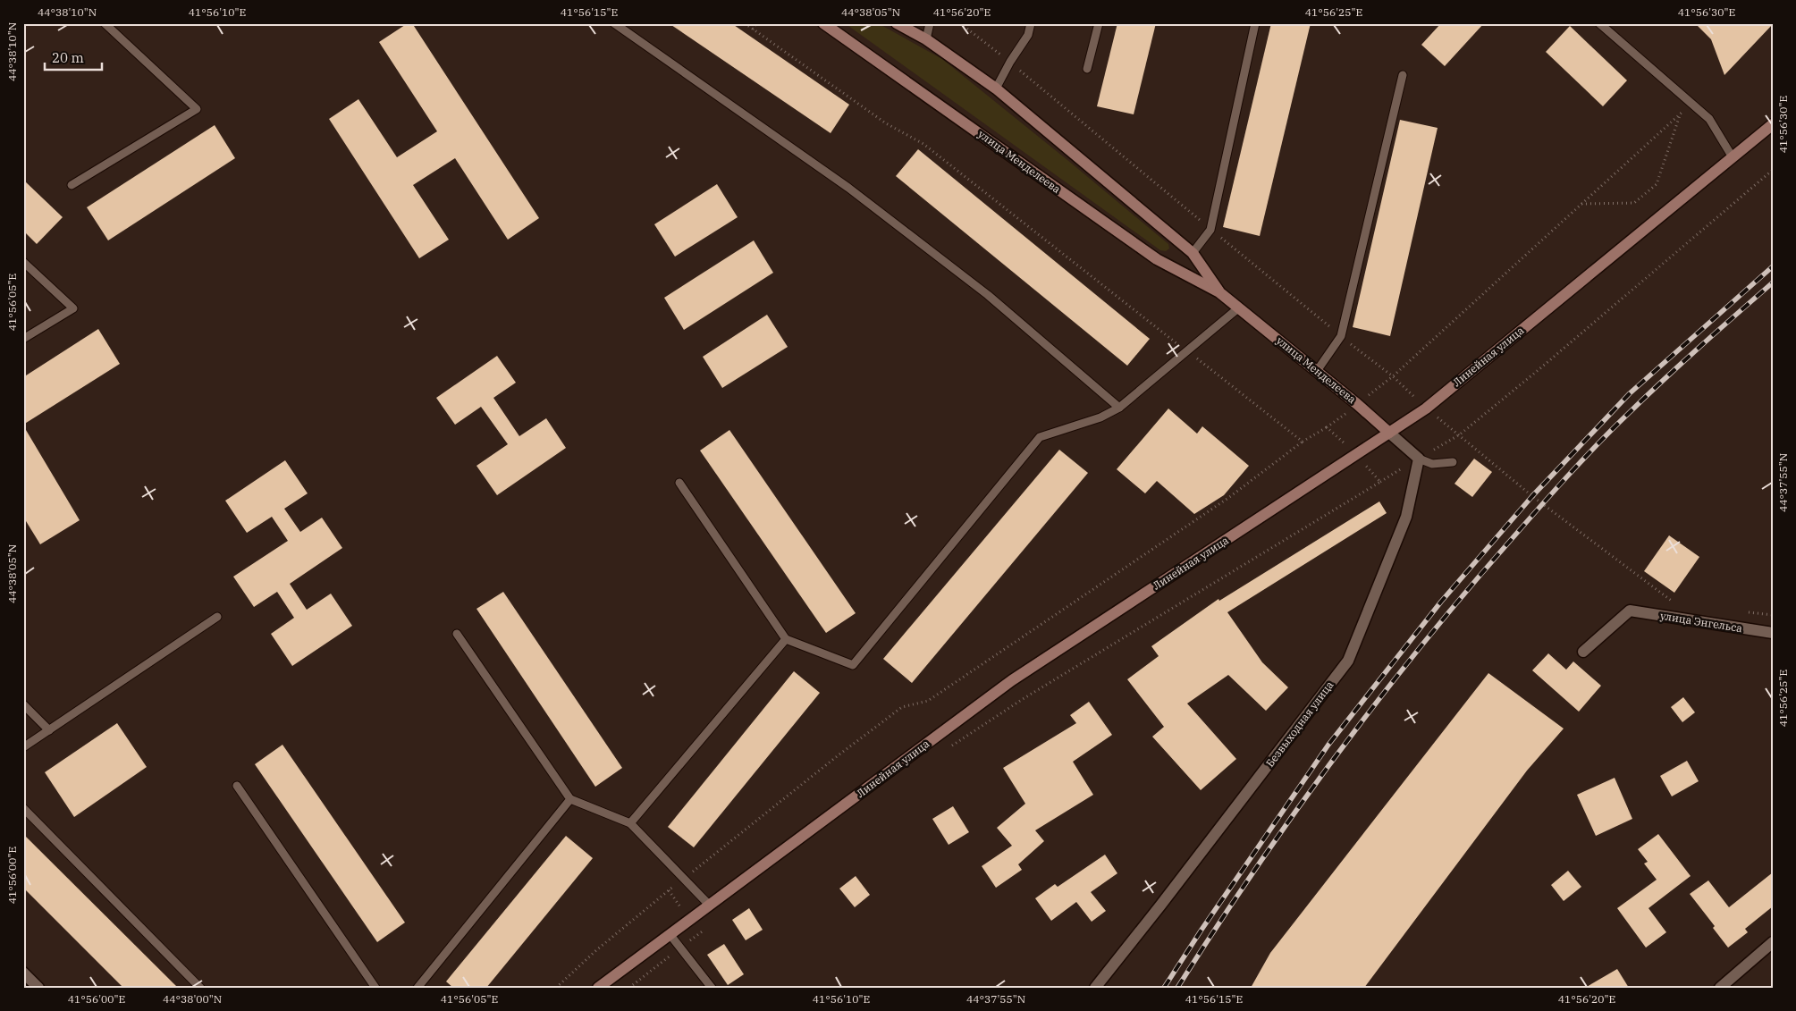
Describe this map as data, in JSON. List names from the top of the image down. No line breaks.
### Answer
{"streets":{"main road":["улица Менделеева","Линейная улица"],"street":["улица Энгельса","Безвыходная улица"]},"crossings":[["улица Менделеева","Линейная улица"]],"scale_bar":"20 m","coordinates":["44°38'10\"N","41°56'10\"E","41°56'15\"E","44°38'05\"N","41°56'20\"E","41°56'25\"E","41°56'30\"E","41°56'05\"E","44°37'55\"N","41°56'00\"E","44°38'00\"N"]}
